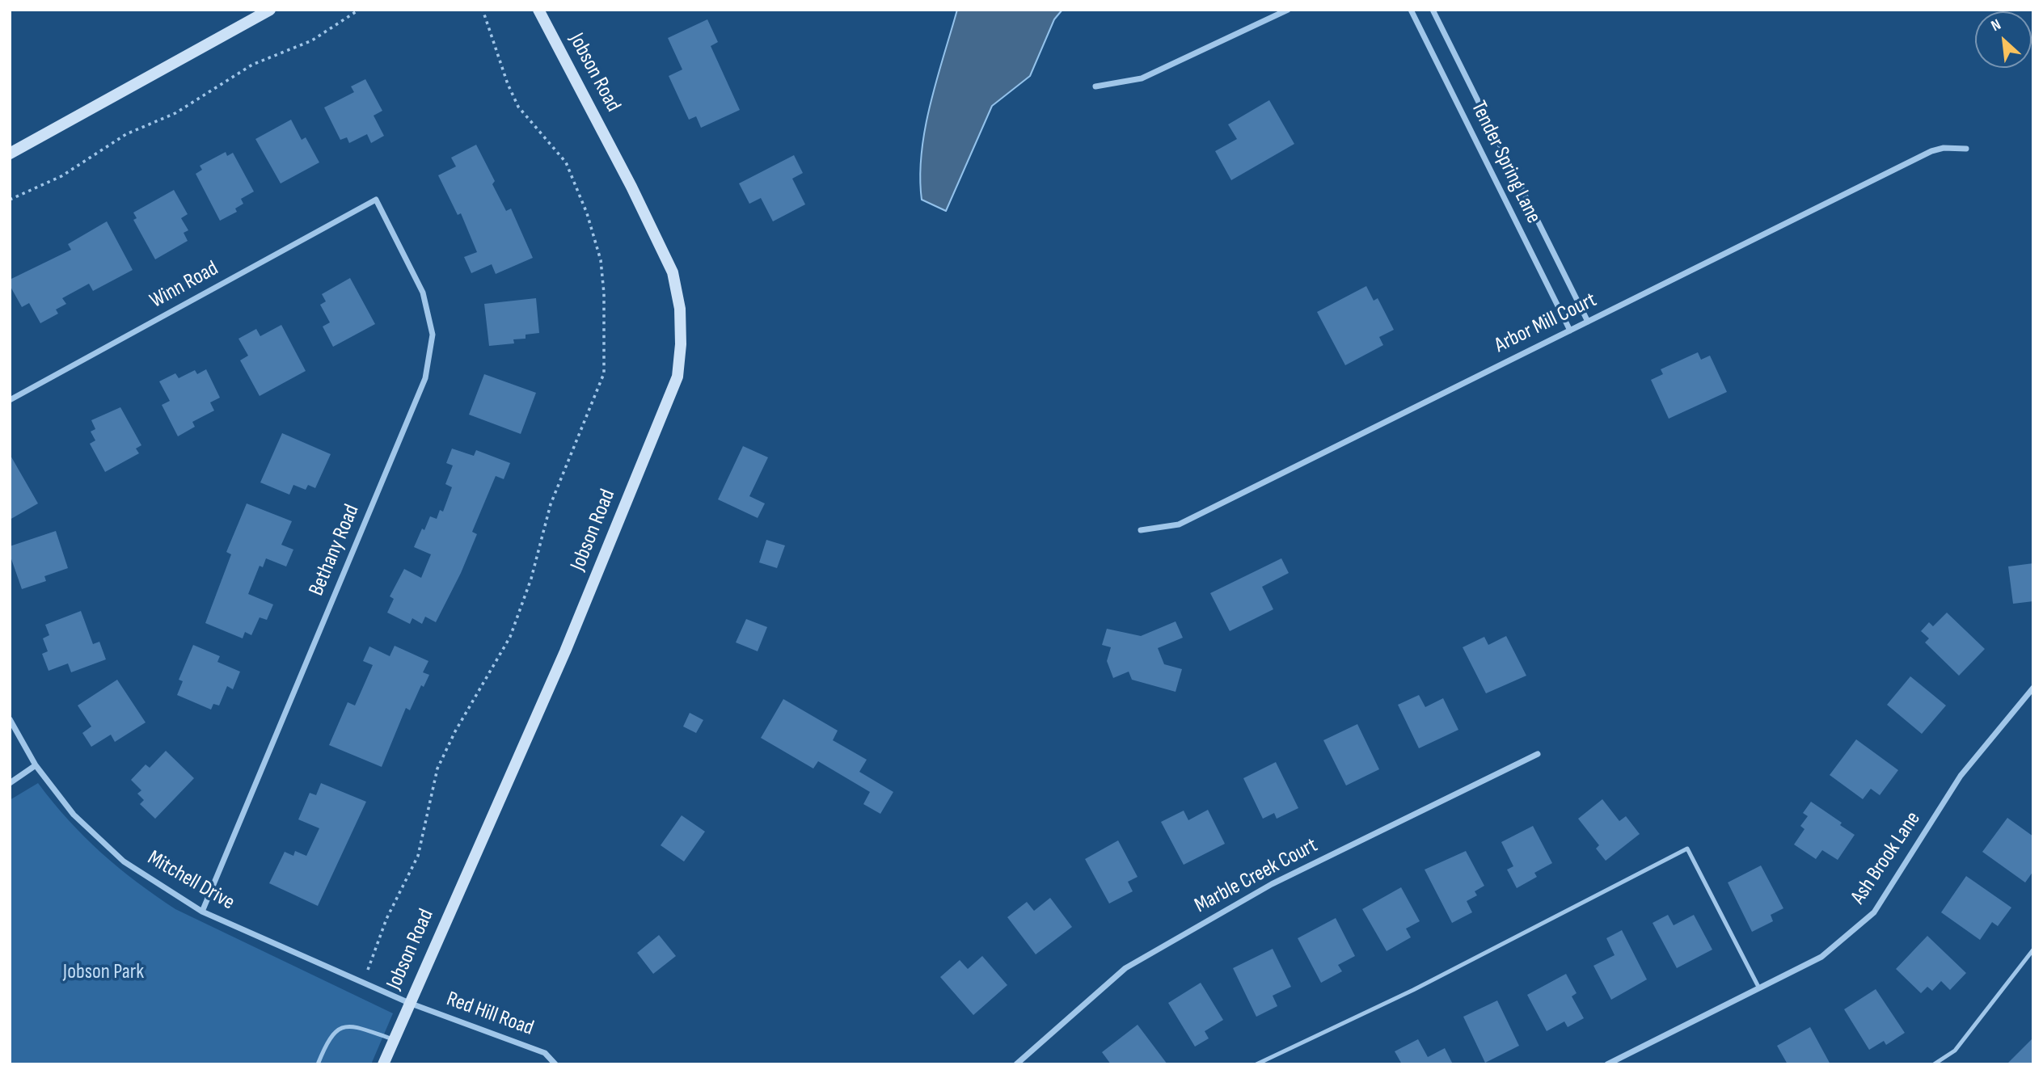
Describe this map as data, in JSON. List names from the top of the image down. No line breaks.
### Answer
{"streets":{"street":["Jobson Road","Tender Spring Lane","Winn Road","Arbor Mill Court","Bethany Road","Ash Brook Lane","Marble Creek Court","Mitchell Drive","Red Hill Road"]},"crossings":[["Jobson Road","Mitchell Drive"],["Jobson Road","Red Hill Road"],["Tender Spring Lane","Arbor Mill Court"],["Winn Road","Bethany Road"],["Bethany Road","Mitchell Drive"],["Mitchell Drive","Red Hill Road"]],"parks":["Jobson Park"],"north":"top left"}
